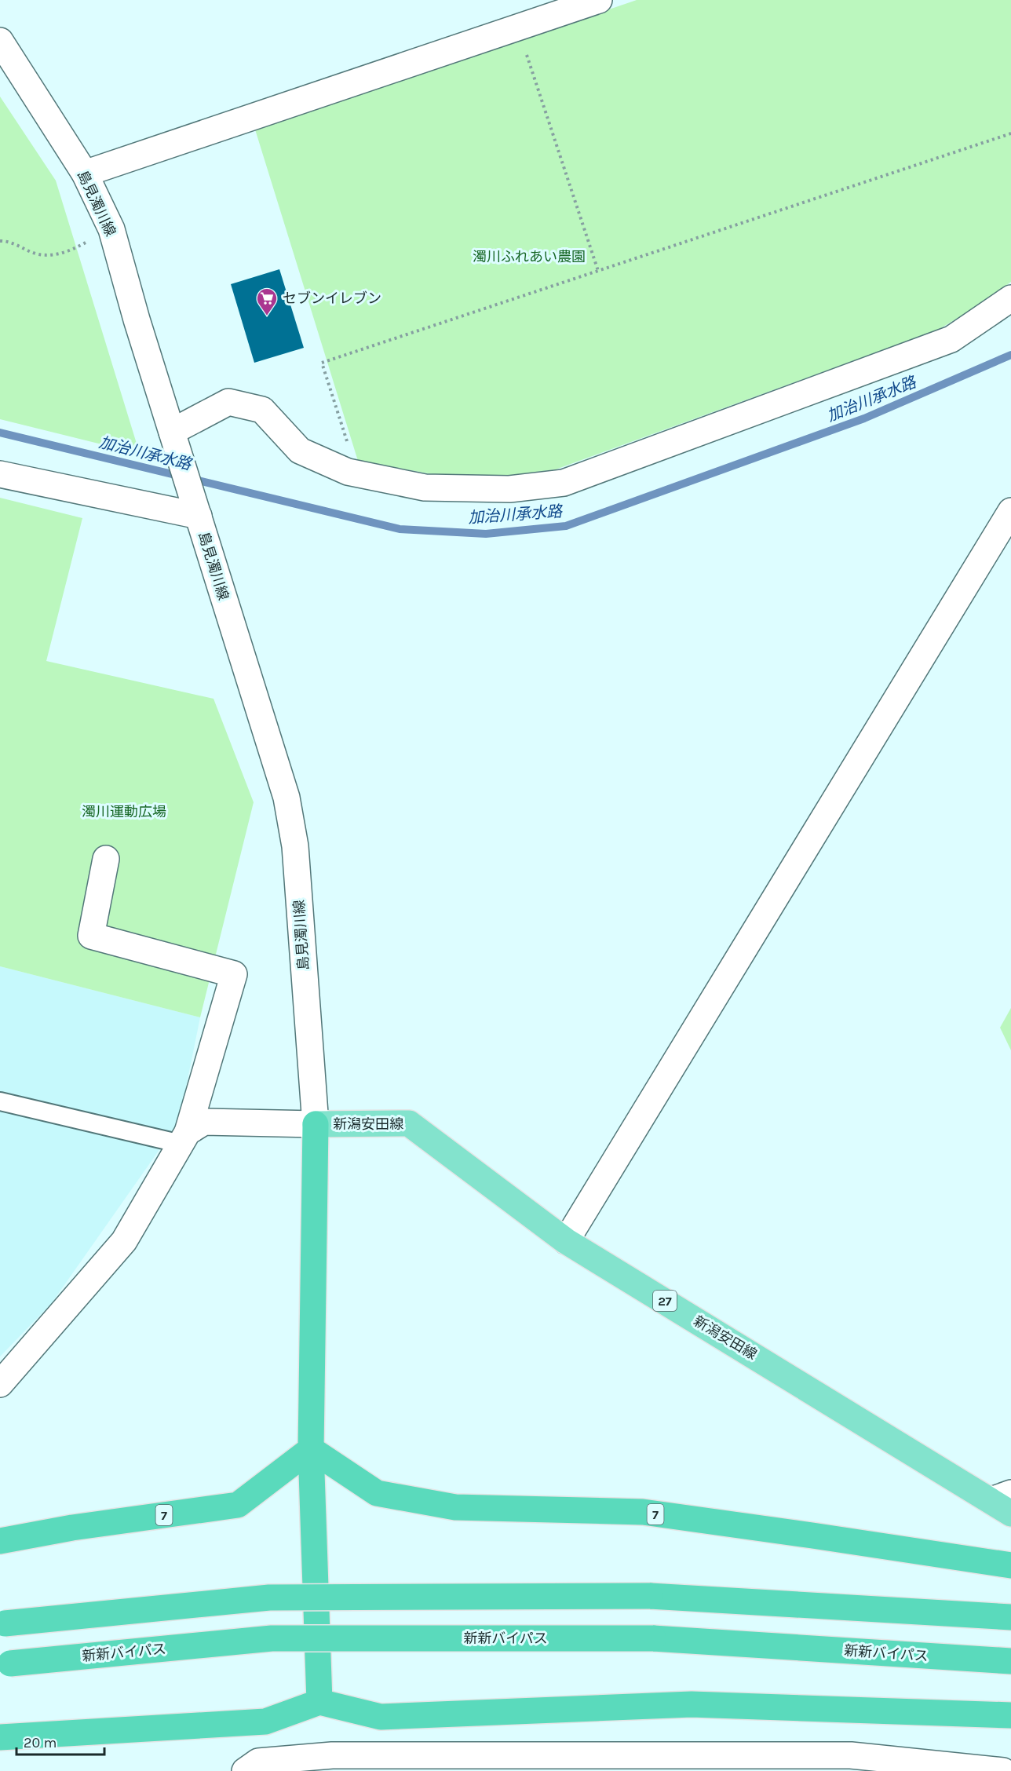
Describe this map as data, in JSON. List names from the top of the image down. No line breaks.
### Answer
{"streets":{"highway":["7","新新バイパス"],"main road":["新潟安田線","27"],"street":["島見濁川線"]},"crossings":[["島見濁川線","新潟安田線"]],"water":["加治川承水路"],"parks":["濁川ふれあい農園","濁川運動広場"],"places":{"supermarket":["セブンイレブン"]},"scale_bar":"20 m"}
